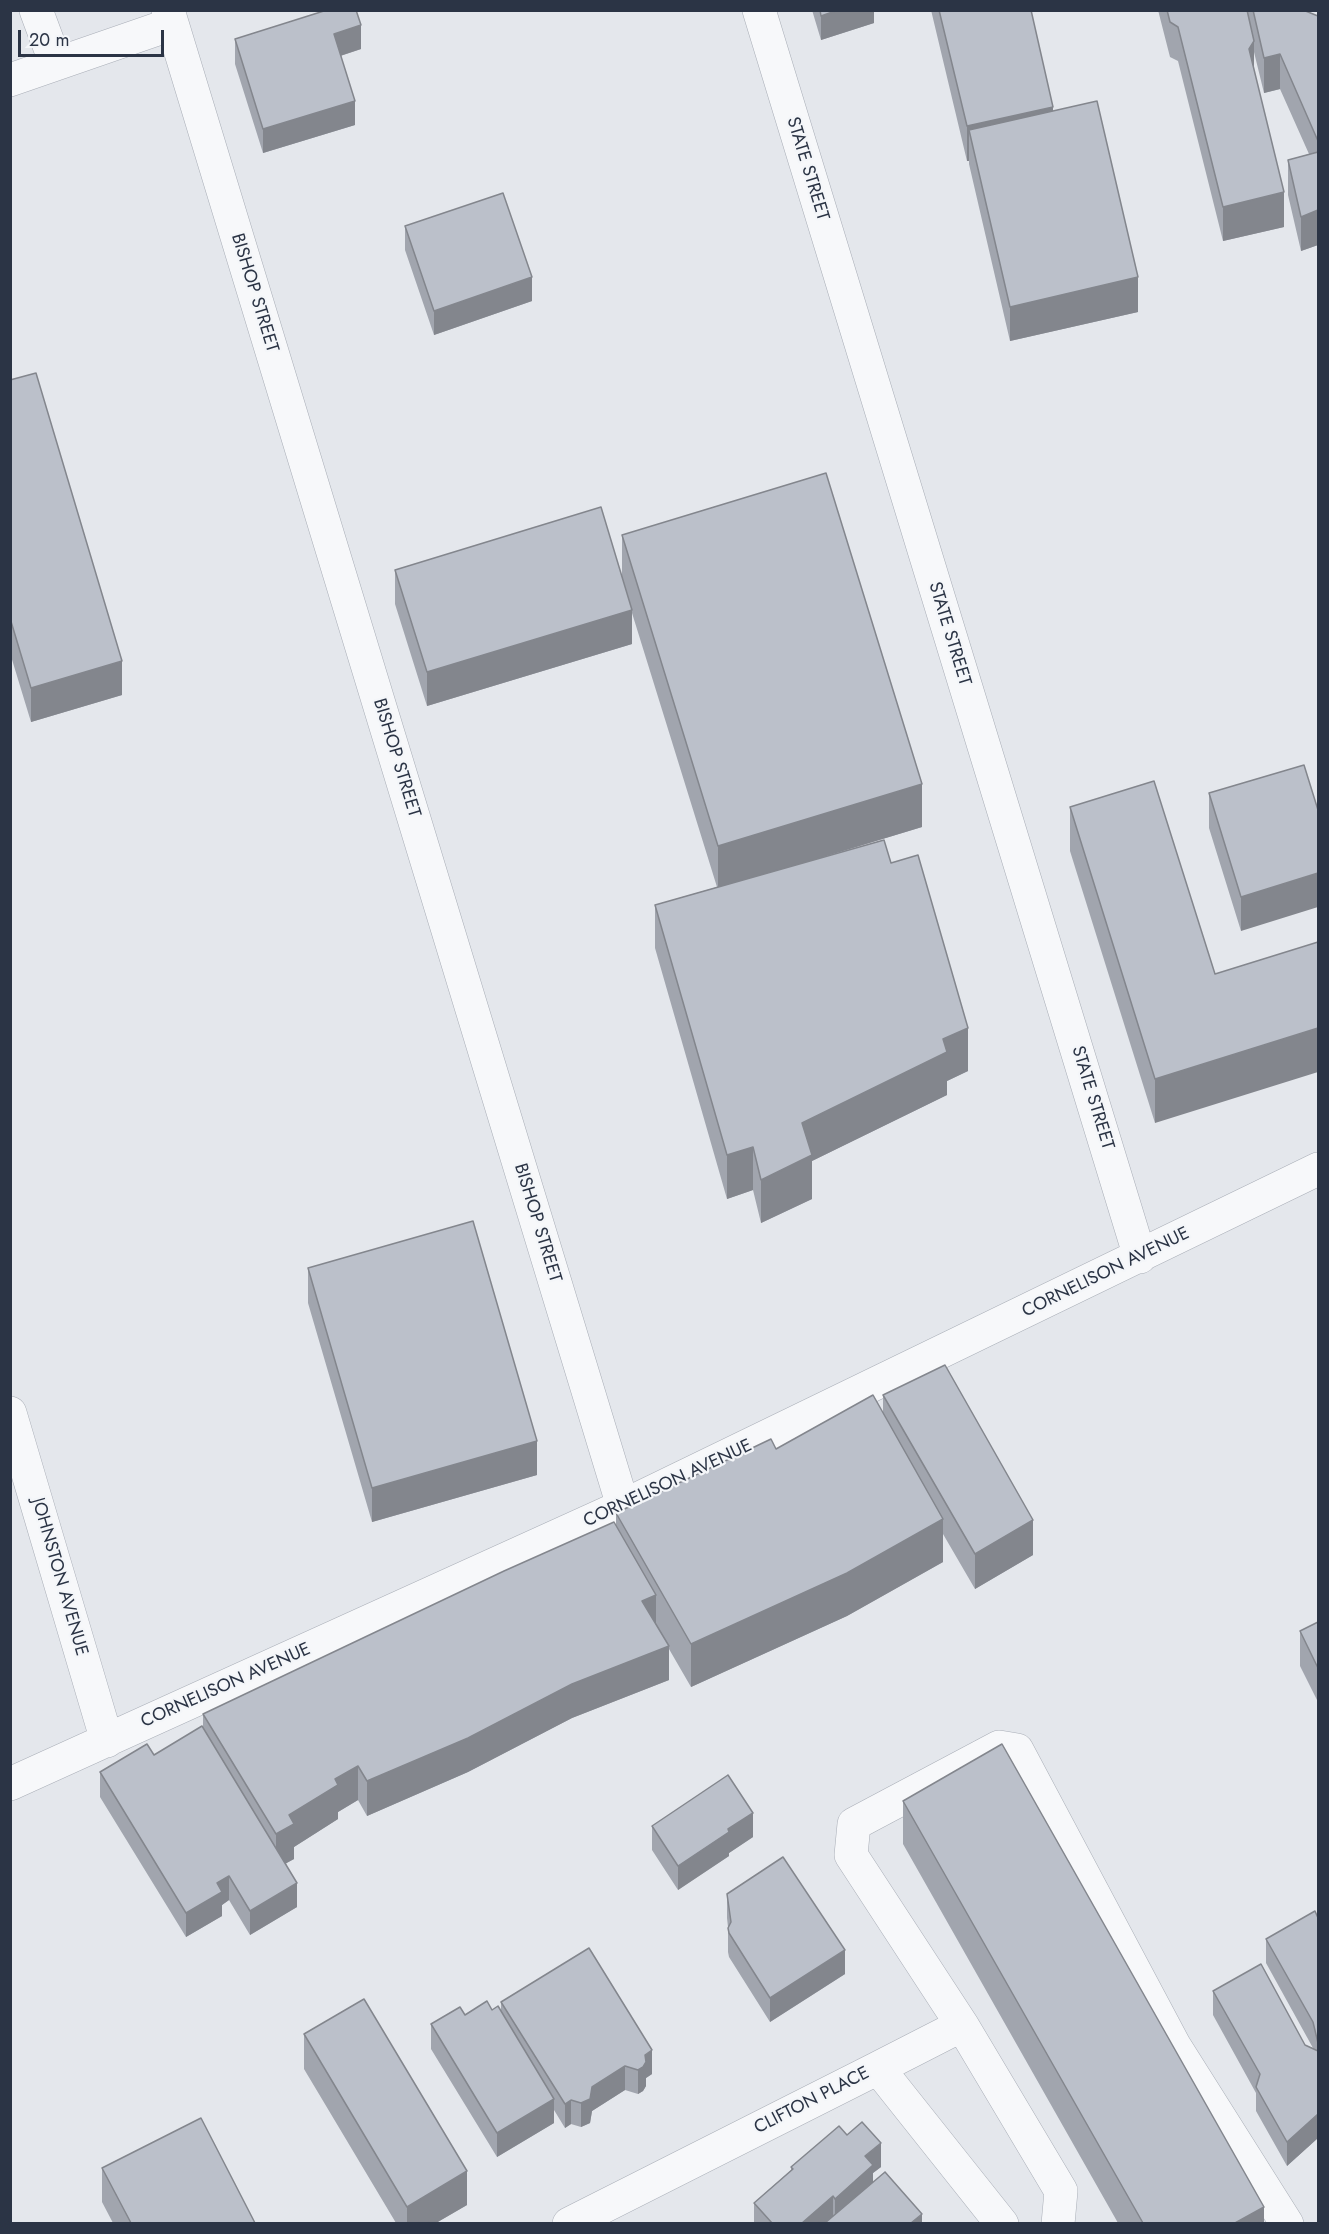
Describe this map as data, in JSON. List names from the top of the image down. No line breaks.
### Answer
{"streets":{"street":["STATE STREET","BISHOP STREET","CORNELISON AVENUE","JOHNSTON AVENUE","CLIFTON PLACE"]},"crossings":[["STATE STREET","CORNELISON AVENUE"],["BISHOP STREET","CORNELISON AVENUE"],["CORNELISON AVENUE","JOHNSTON AVENUE"]],"scale_bar":"20 m"}
